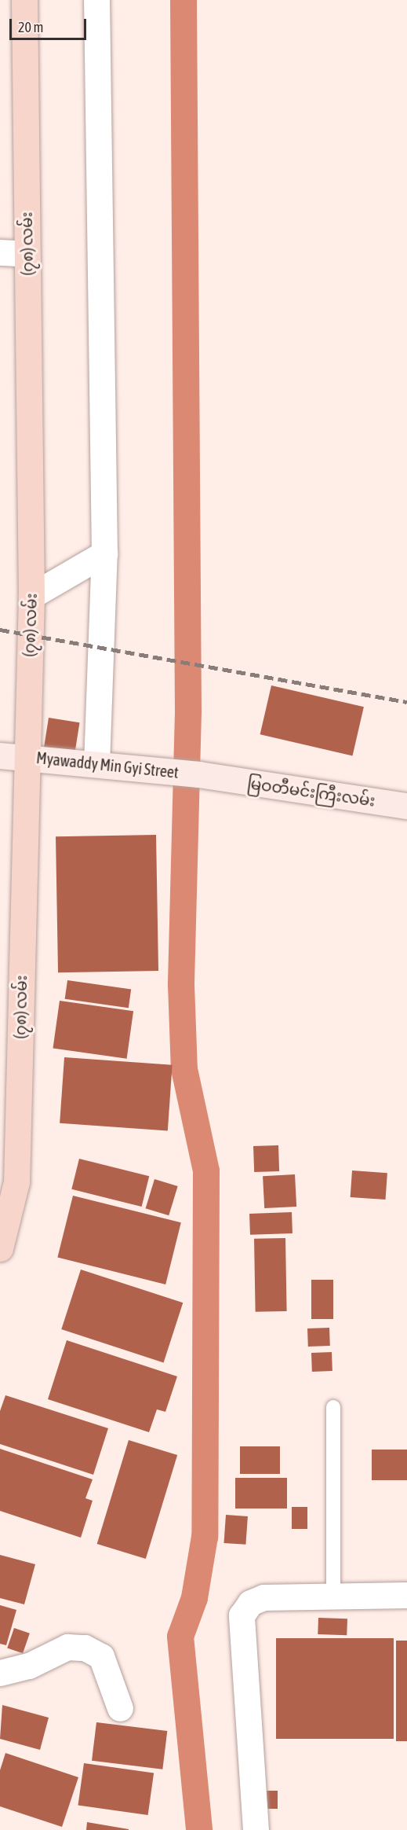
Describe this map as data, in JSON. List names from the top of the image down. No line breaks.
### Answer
{"streets":{"main road":["(၇၈) လမ်း","Myawaddy Min Gyi Street","မြဝတီမင်းကြီးလမ်း"]},"crossings":[["(၇၈) လမ်း","Myawaddy Min Gyi Street"],["Myawaddy Min Gyi Street","မြဝတီမင်းကြီးလမ်း"]],"scale_bar":"20 m"}
